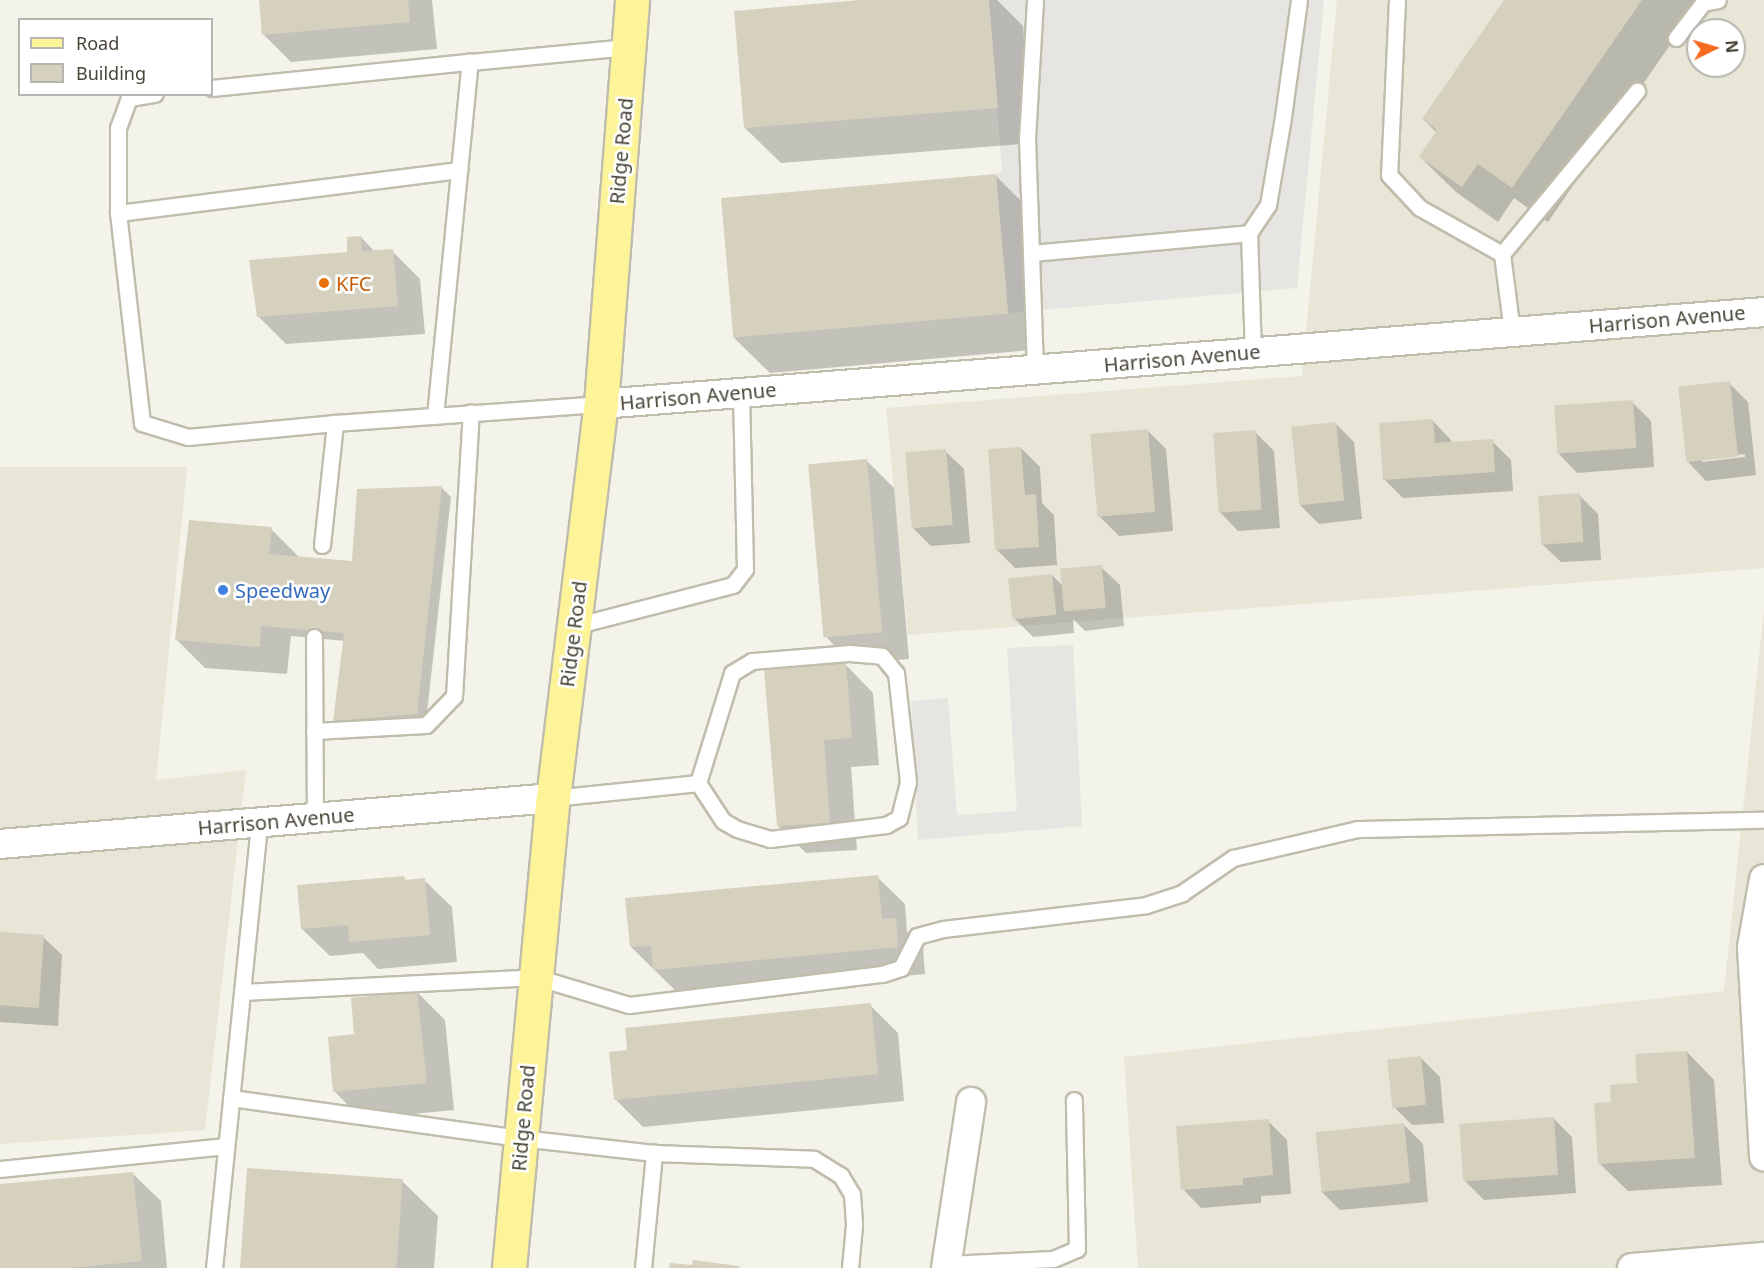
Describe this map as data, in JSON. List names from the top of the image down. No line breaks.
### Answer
{"streets":{"main road":["Ridge Road"],"street":["Harrison Avenue"]},"crossings":[["Ridge Road","Harrison Avenue"]],"places":["KFC","Speedway"],"legend":["Road","Building"],"north":"right"}
